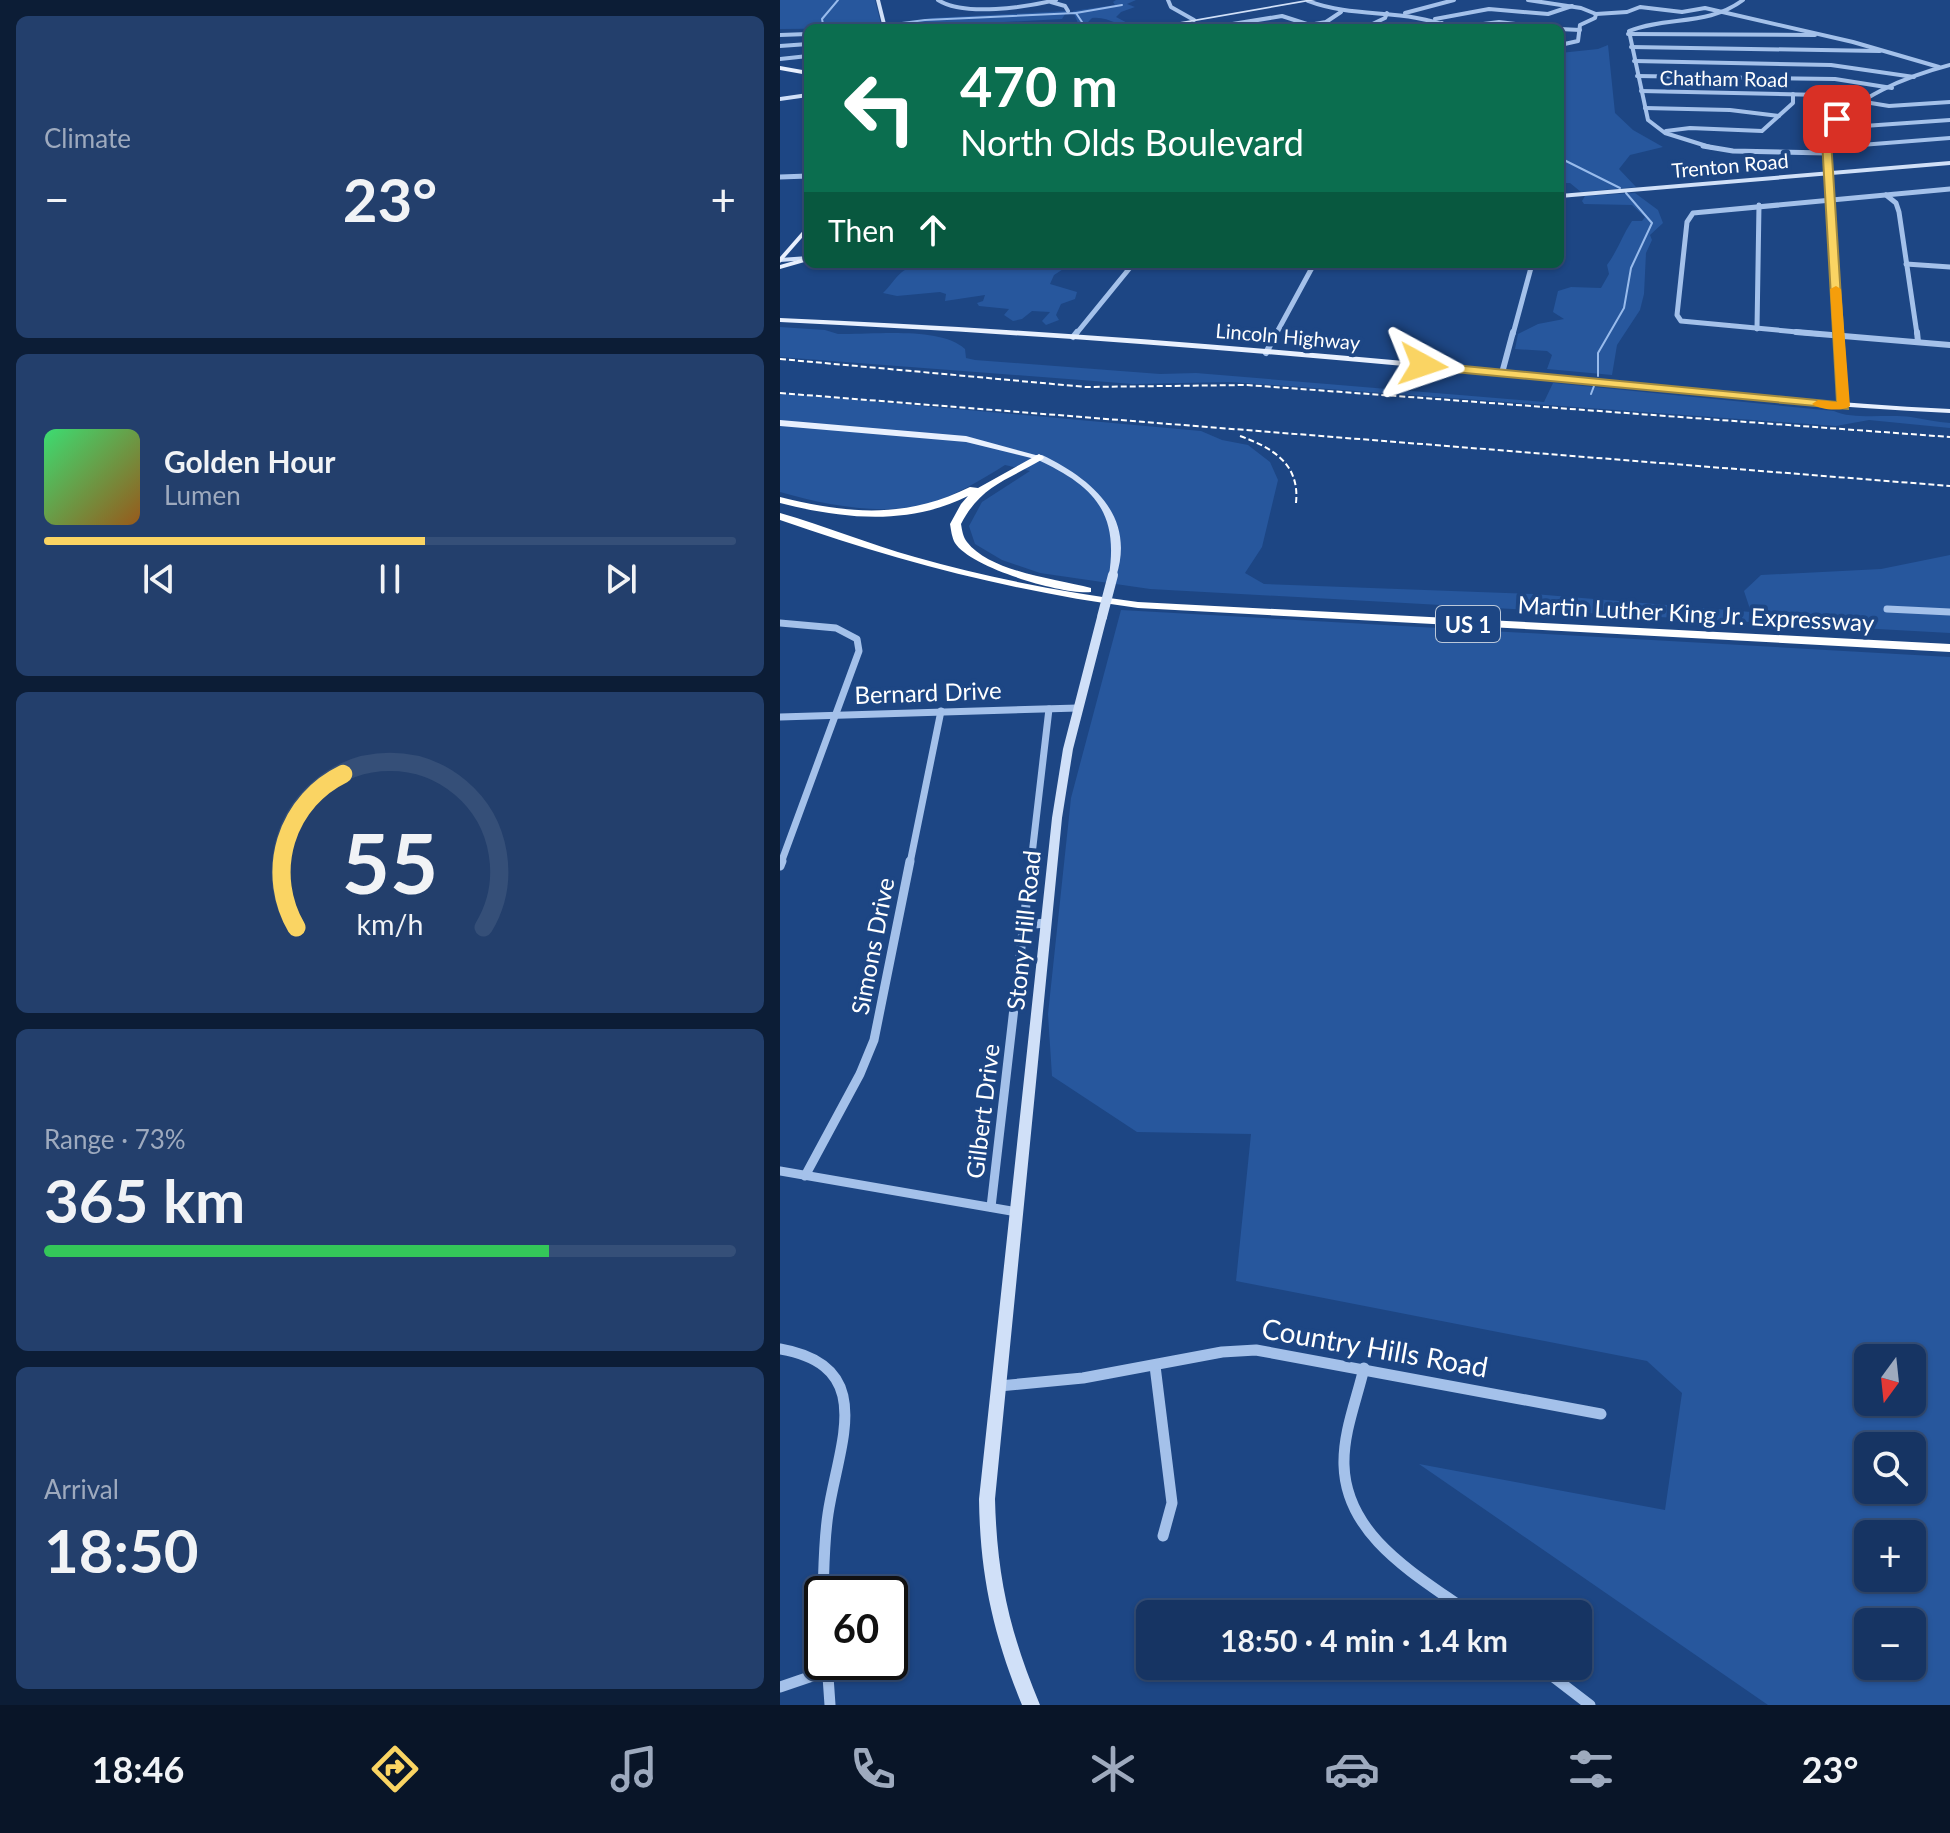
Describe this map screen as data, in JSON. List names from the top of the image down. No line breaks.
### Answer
{"streets":{"highway":["Martin Luther King Jr. Expressway","US 1"],"main road":["Lincoln Highway","Stony Hill Road"],"street":["Chatham Road","Trenton Road","Bernard Drive","Simons Drive","Gilbert Drive","Country Hills Road"]},"crossings":[["Bernard Drive","Stony Hill Road"],["Bernard Drive","Simons Drive"],["Bernard Drive","Gilbert Drive"],["Stony Hill Road","Country Hills Road"]],"north":"bottom","page":{"tile":["Climate",["Range · 73%","365 km"],["Arrival","18:50"]],"turn":["470 m","North Olds Boulevard"],"heat":["−","23°","+"],"then":"Then","song":["Golden Hour","Lumen"],"map_buttons":["+","−"],"limit":"60","trip":"18:50 · 4 min · 1.4 km","tabs":["18:46","23°"],"gauge":["55","km/h"]}}
